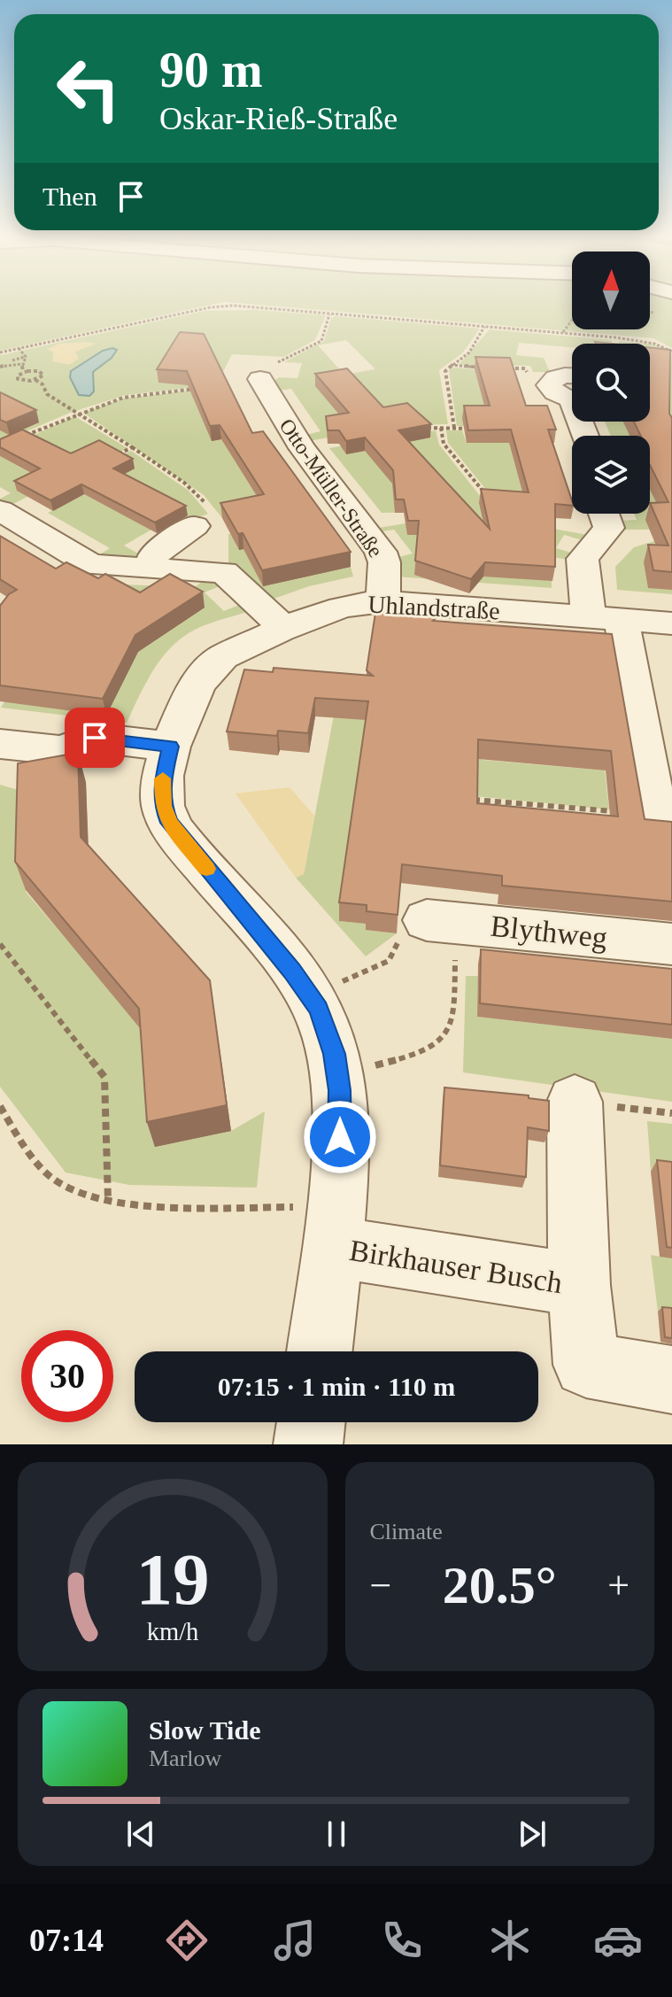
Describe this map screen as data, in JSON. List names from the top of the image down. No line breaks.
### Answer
{"streets":{"street":["Otto-Müller-Straße","Uhlandstraße","Blythweg","Birkhauser Busch"]},"crossings":[["Otto-Müller-Straße","Uhlandstraße"],["Uhlandstraße","Birkhauser Busch"]],"north":"top","page":{"turn":["90 m","Oskar-Rieß-Straße"],"then":"Then","limit":"30","trip":"07:15 · 1 min · 110 m","tile":"Climate","heat":["−","20.5°","+"],"song":["Slow Tide","Marlow"],"tabs":"07:14","gauge":["19","km/h"]}}
